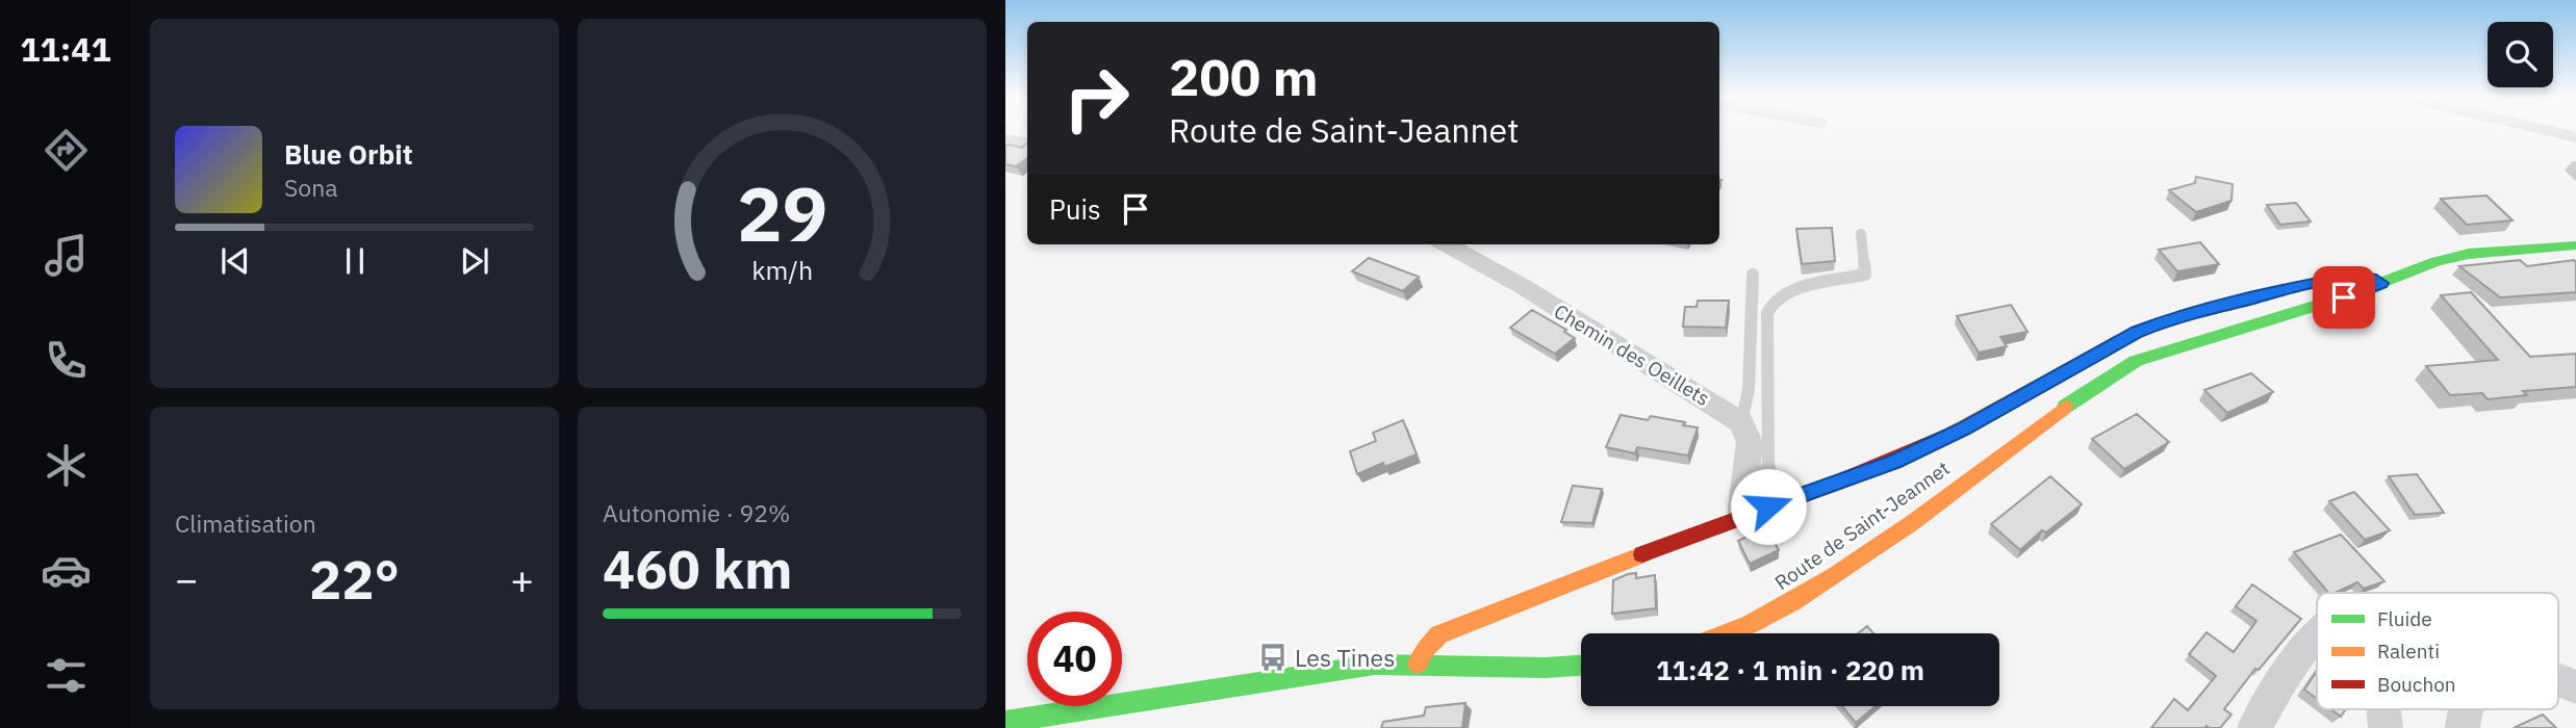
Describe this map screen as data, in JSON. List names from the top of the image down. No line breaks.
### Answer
{"streets":{"main road":["Route de Saint-Jeannet"],"street":["Chemin des Oeillets"]},"places":{"bus stop":["Les Tines"]},"legend":["Fluide","Ralenti","Bouchon"],"page":{"tabs":"11:41","turn":["200 m","Route de Saint-Jeannet"],"song":["Blue Orbit","Sona"],"then":"Puis","tile":["Climatisation",["Autonomie · 92%","460 km"]],"heat":["−","22°","+"],"limit":"40","trip":"11:42 · 1 min · 220 m","gauge":["29","km/h"]}}
